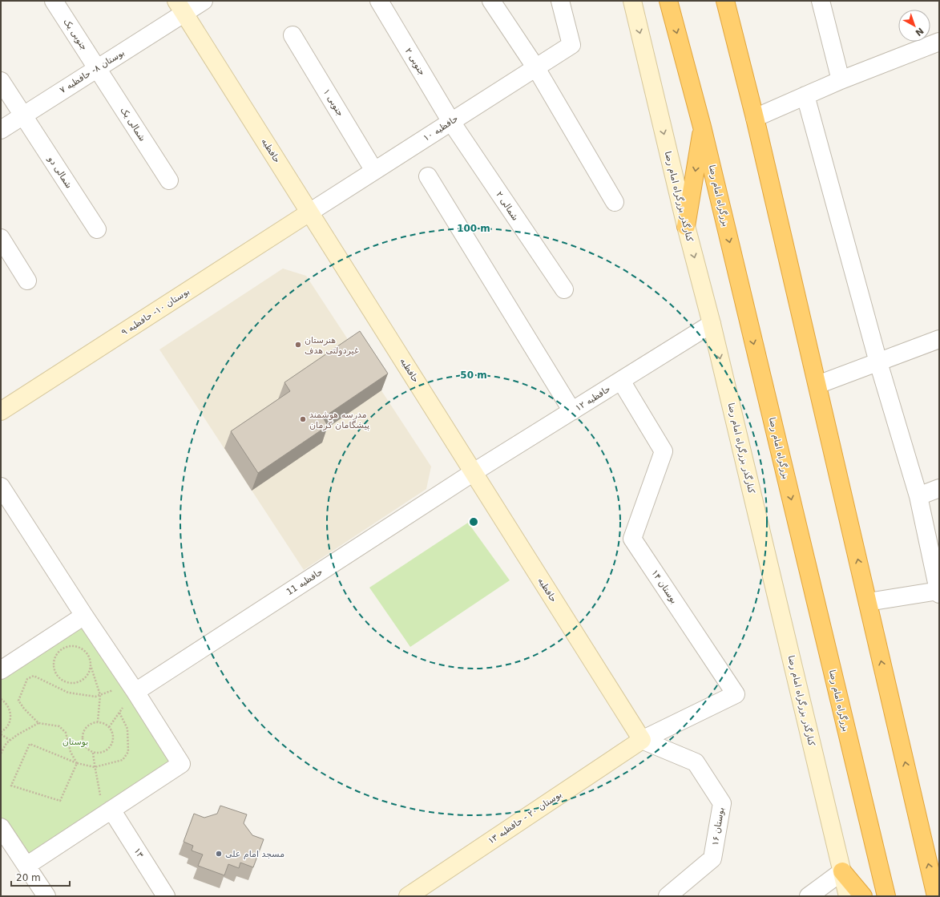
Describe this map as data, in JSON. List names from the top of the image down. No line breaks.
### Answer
{"streets":{"highway":["بزرگراه امام رضا"],"street":["جنوبی یک","۲ جنوبی","بوستان ۸- حافظیه ۷","۱ جنوبی","شمالی یک","حافظیه ۱۰","حافظیه","شمالی دو","کنارگذر بزرگراه امام رضا","۲ شمالی","بوستان ۱۰- حافظیه ۹","حافظیه ۱۲","حافظیه 11","بوستان ۱۴","بوستان ۲۰ - حافظیه ۱۳","بوستان ۱۶","۱۳"]},"crossings":[["جنوبی یک","بوستان ۸- حافظیه ۷"],["جنوبی یک","شمالی یک"],["۲ جنوبی","حافظیه ۱۰"],["۲ جنوبی","۲ شمالی"],["بوستان ۸- حافظیه ۷","شمالی یک"],["بوستان ۸- حافظیه ۷","حافظیه"],["بوستان ۸- حافظیه ۷","شمالی دو"],["۱ جنوبی","حافظیه ۱۰"],["حافظیه ۱۰","حافظیه"],["حافظیه ۱۰","۲ شمالی"],["حافظیه ۱۰","بوستان ۱۰- حافظیه ۹"],["حافظیه","بوستان ۱۰- حافظیه ۹"],["حافظیه","حافظیه ۱۲"],["حافظیه","حافظیه 11"],["حافظیه","بوستان ۱۴"],["حافظیه","بوستان ۲۰ - حافظیه ۱۳"],["حافظیه","بوستان ۱۶"],["کنارگذر بزرگراه امام رضا","حافظیه ۱۲"],["حافظیه ۱۲","حافظیه 11"],["حافظیه ۱۲","بوستان ۱۴"],["بوستان ۱۴","بوستان ۲۰ - حافظیه ۱۳"],["بوستان ۱۴","بوستان ۱۶"],["بوستان ۲۰ - حافظیه ۱۳","بوستان ۱۶"]],"parks":["بوستان"],"places":["هنرستان غیردولتی هدف","مدرسه هوشمند پیشگامان کرمان","مسجد امام علی"],"scale_bar":"20 m","north":"bottom right","rings":["100 m","50 m"]}
